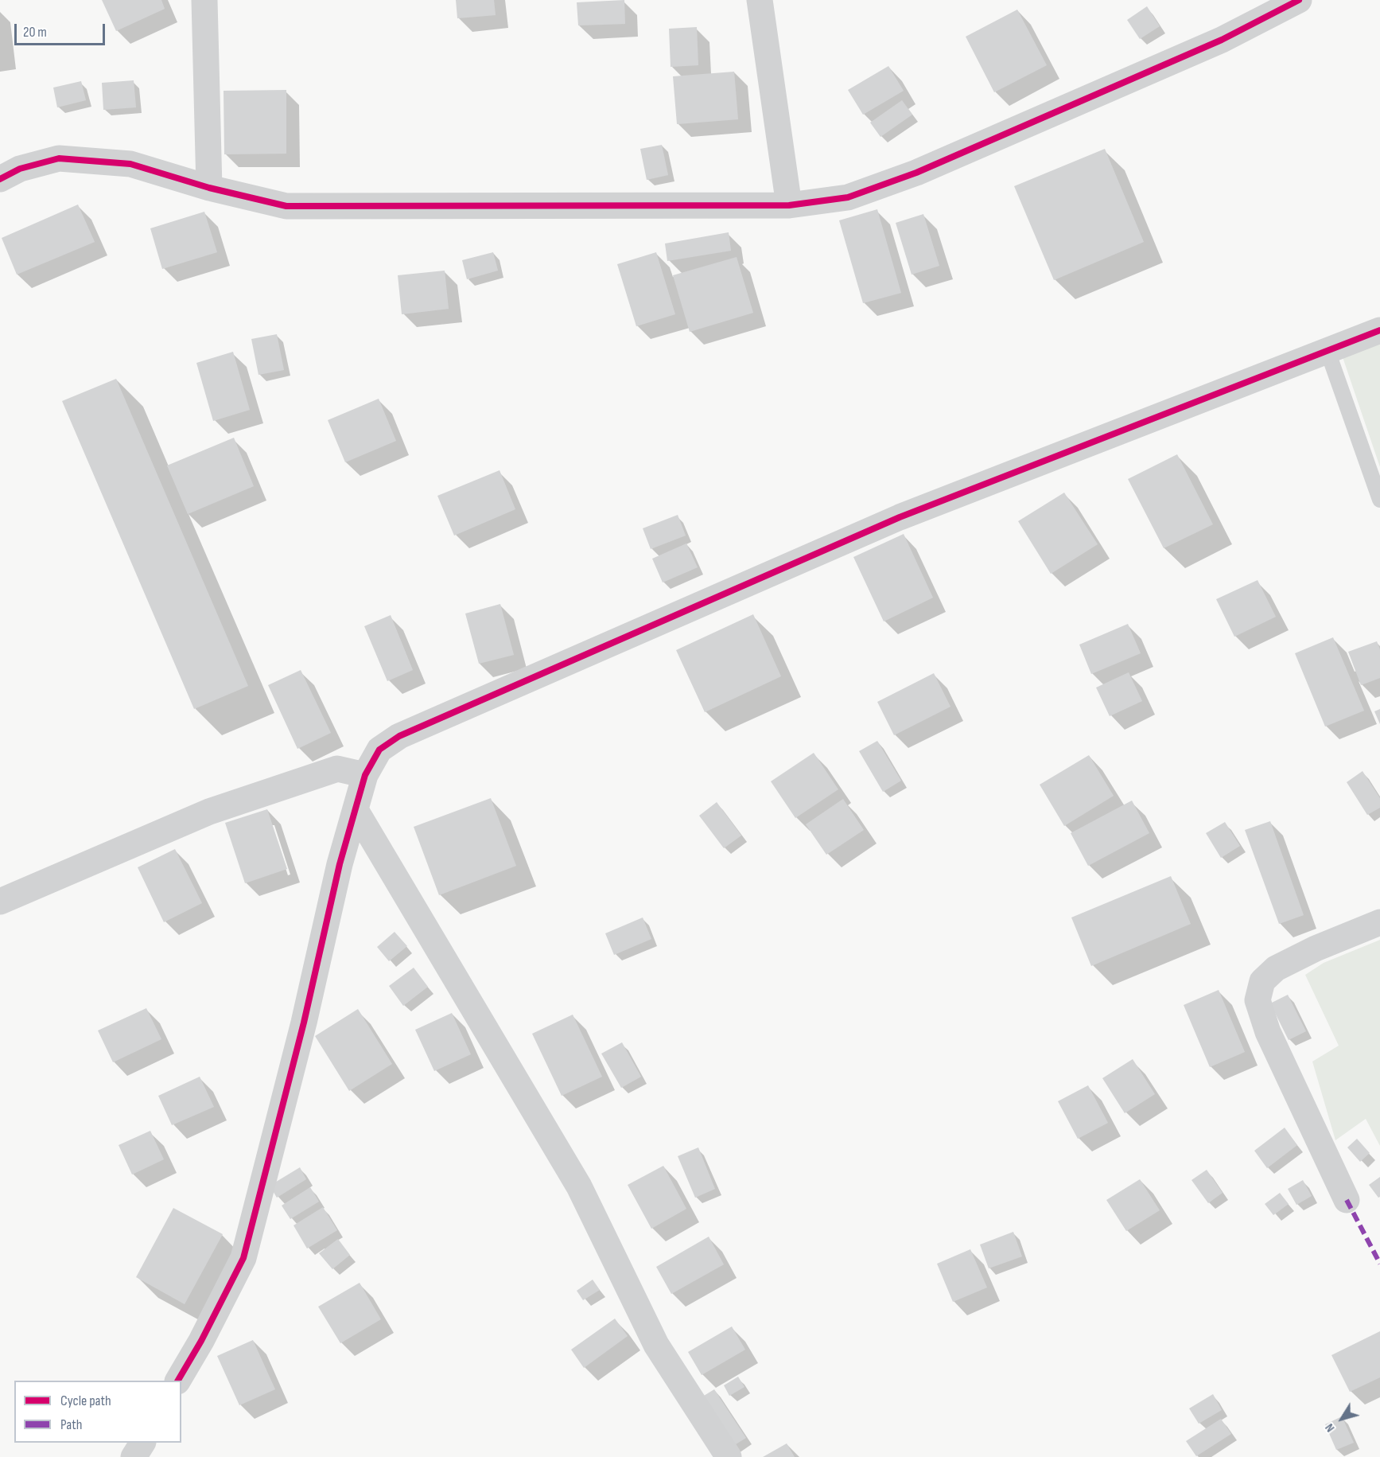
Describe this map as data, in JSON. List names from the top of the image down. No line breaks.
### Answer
{"legend":["Cycle path","Path"],"scale_bar":"20 m","north":"bottom left"}
